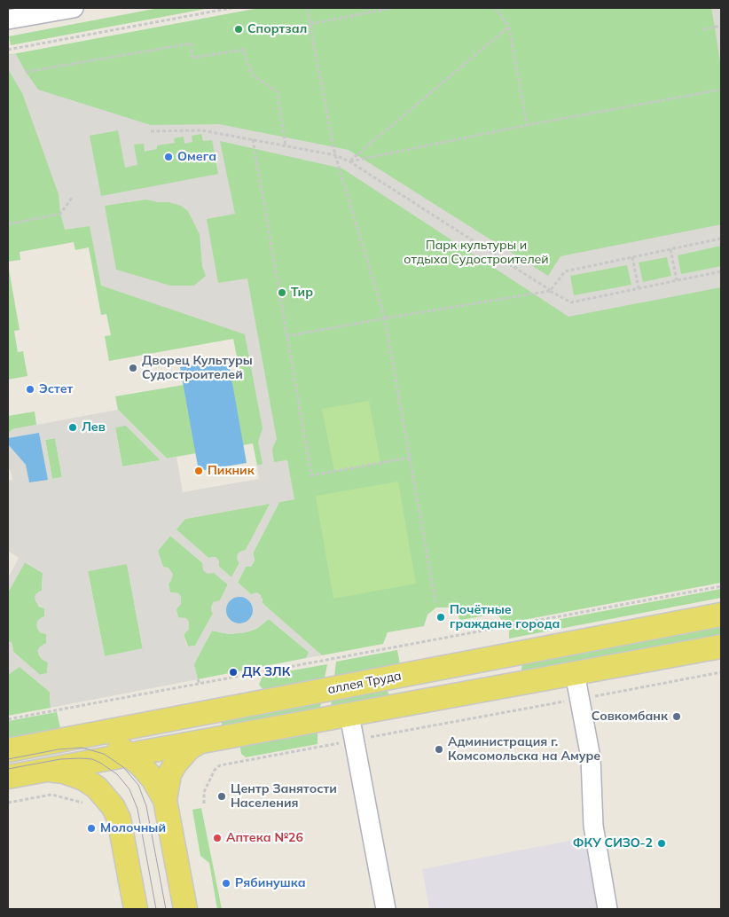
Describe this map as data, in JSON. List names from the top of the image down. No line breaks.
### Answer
{"streets":{"main road":["аллея Труда"]},"parks":["Парк культуры и отдыха Судостроителей"],"places":["Спортзал","Омега","Тир","Дворец Культуры Судостроителей","Эстет","Лев","Пикник","Почётные граждане города","ДК ЗЛК","Совкомбанк","Администрация г. Комсомольска на Амуре","Центр Занятости Населения","Молочный","Аптека №26","ФКУ СИЗО-2","Рябинушка"]}
